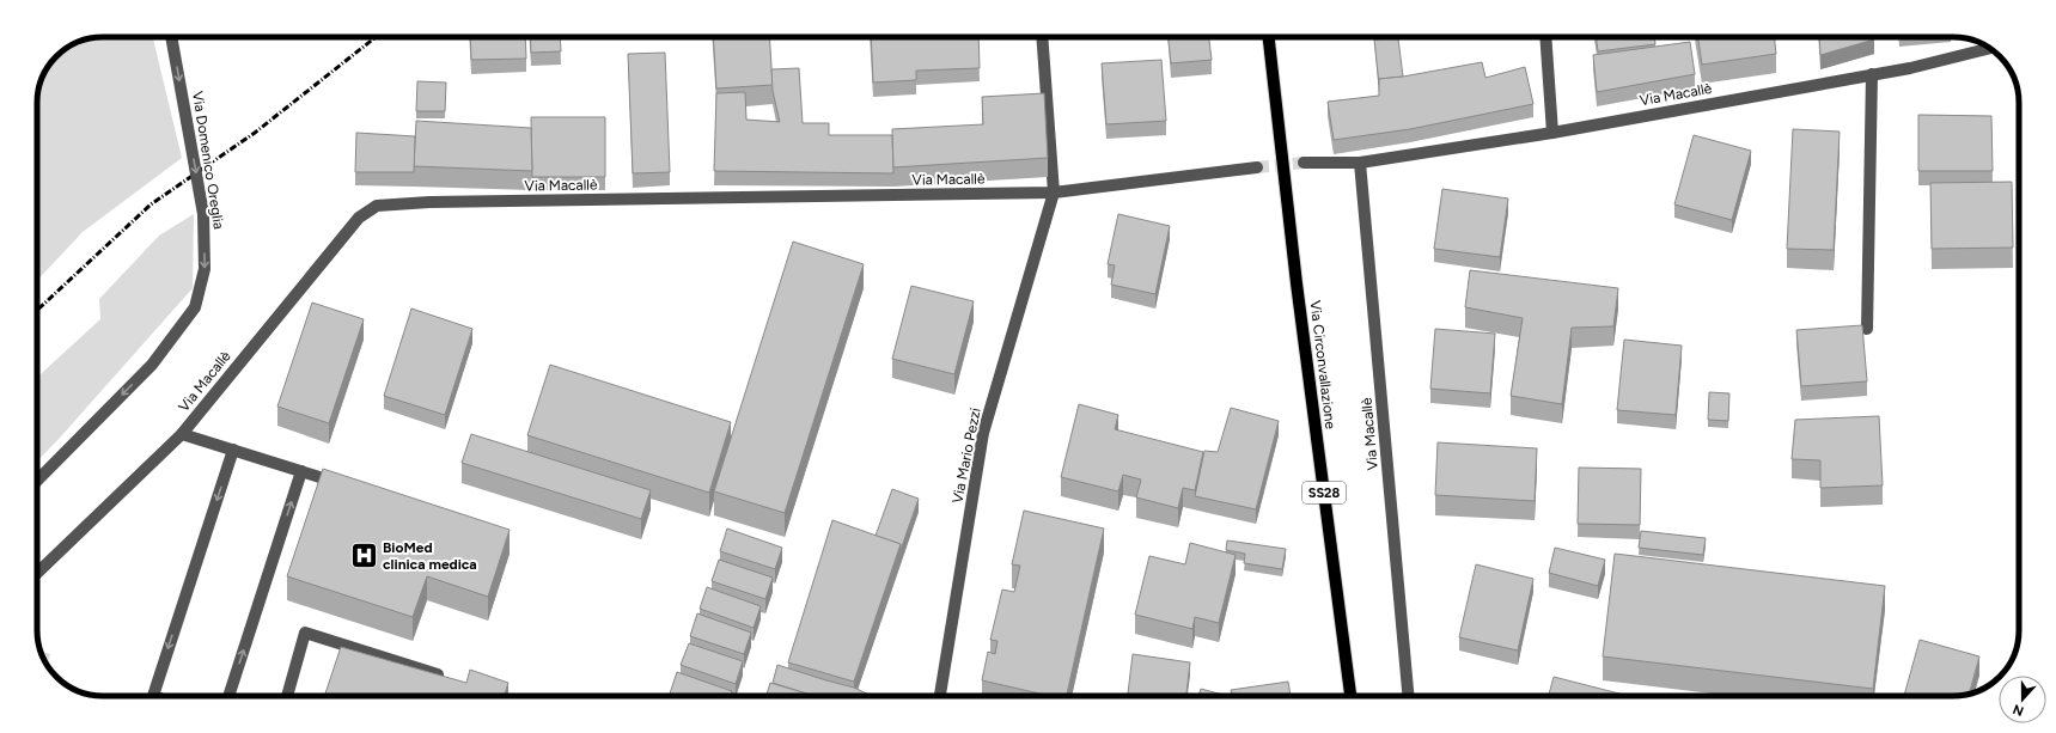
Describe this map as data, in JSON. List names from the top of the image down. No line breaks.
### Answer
{"streets":{"main road":["Via Circonvallazione","SS28"],"street":["Via Macallè","Via Domenico Oreglia","Via Mario Pezzi"]},"crossings":[["Via Macallè","Via Mario Pezzi"]],"one_way":["Via Domenico Oreglia"],"places":{"hospital":["BioMed clinica medica"]},"north":"bottom"}
